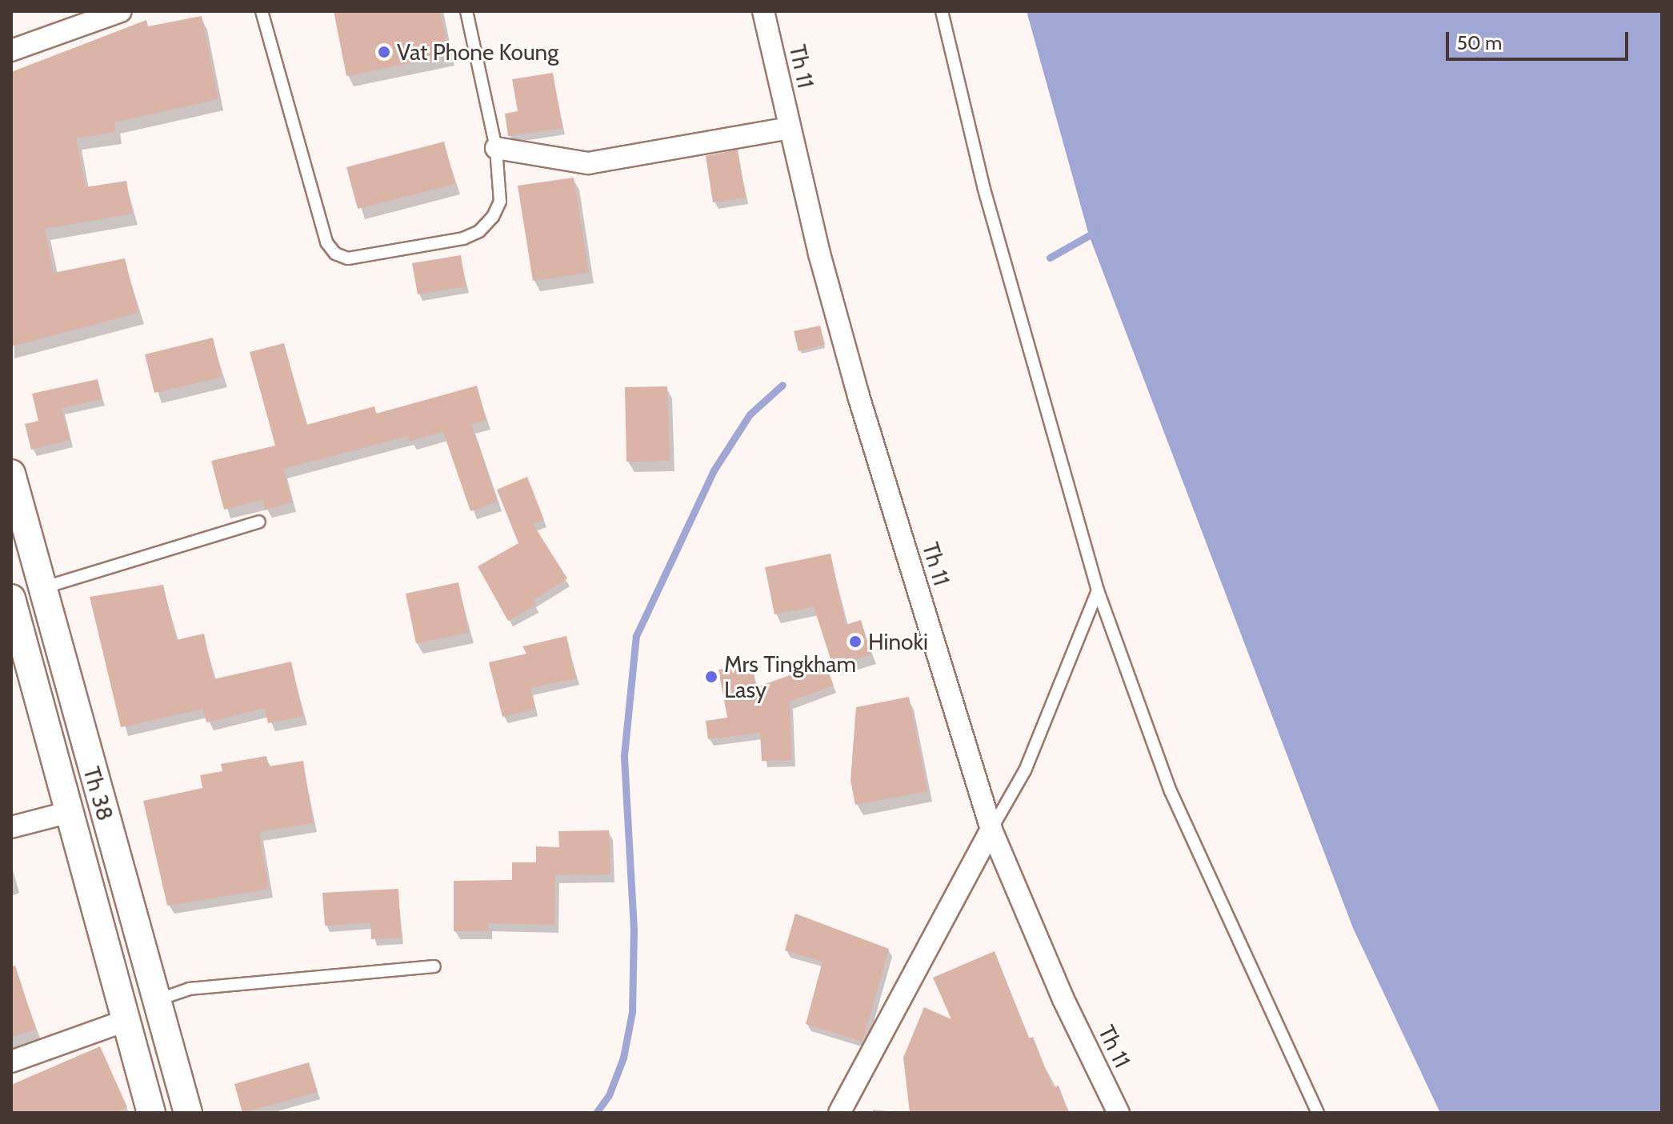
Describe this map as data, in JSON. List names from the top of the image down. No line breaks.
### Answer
{"streets":{"street":["Th 11","Th 38"]},"places":["Vat Phone Koung","Hinoki","Mrs Tingkham Lasy"],"scale_bar":"50 m"}
